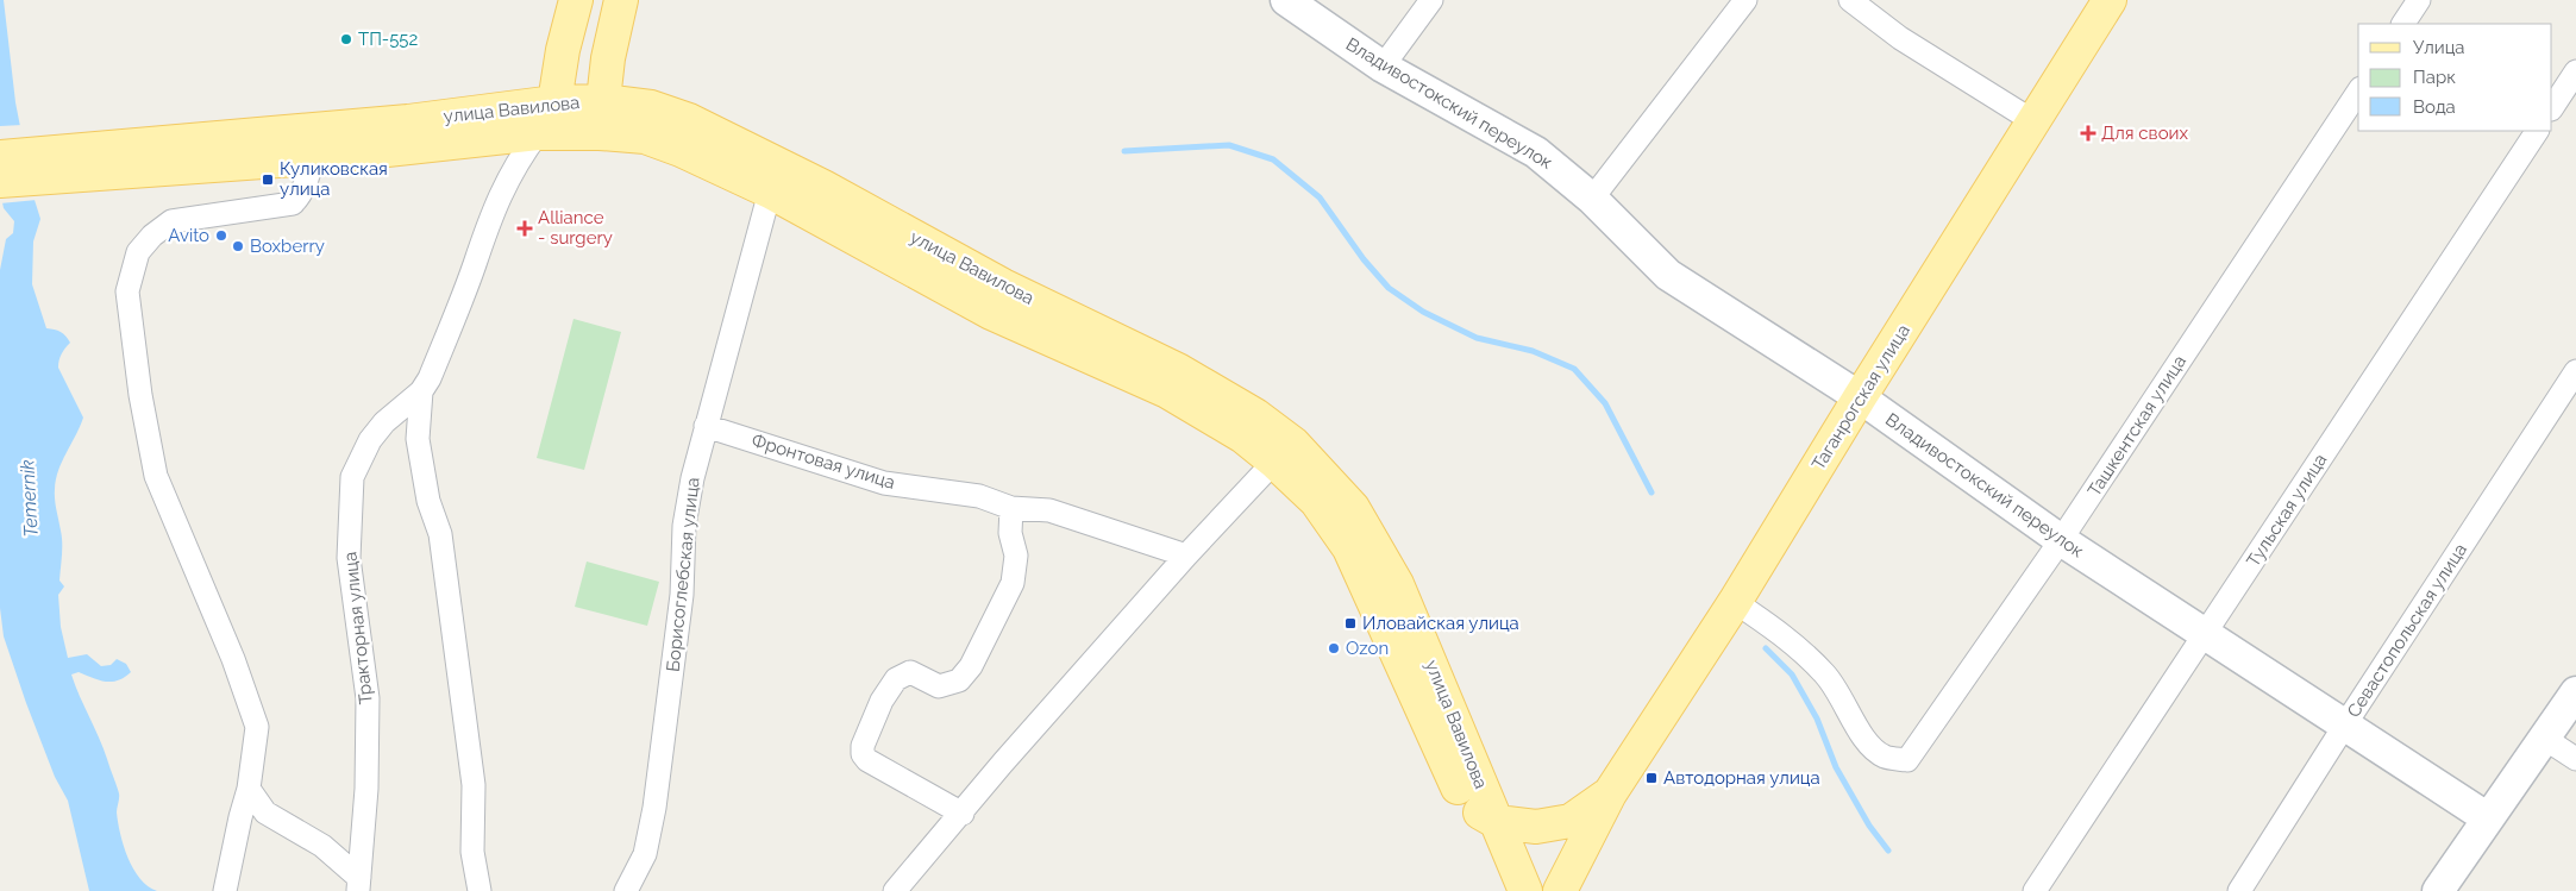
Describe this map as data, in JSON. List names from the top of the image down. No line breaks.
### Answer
{"streets":{"main road":["улица Вавилова","Таганрогская улица"],"street":["Владивостокский переулок","Ташкентская улица","Фронтовая улица","Тульская улица","Борисоглебская улица","Тракторная улица","Севастопольская улица"]},"crossings":[["Владивостокский переулок","Таганрогская улица"],["Владивостокский переулок","Ташкентская улица"],["Владивостокский переулок","Тульская улица"],["Владивостокский переулок","Севастопольская улица"],["улица Вавилова","Таганрогская улица"],["улица Вавилова","Борисоглебская улица"],["улица Вавилова","Тракторная улица"],["Таганрогская улица","Ташкентская улица"],["Фронтовая улица","Борисоглебская улица"]],"water":["Temernik"],"places":{"other":["ТП-552","Avito","Boxberry","Ozon"],"health":["Для своих","Alliance - surgery"],"transit":["Куликовская улица","Иловайская улица","Автодорная улица"]},"legend":["Улица","Парк","Вода"]}
